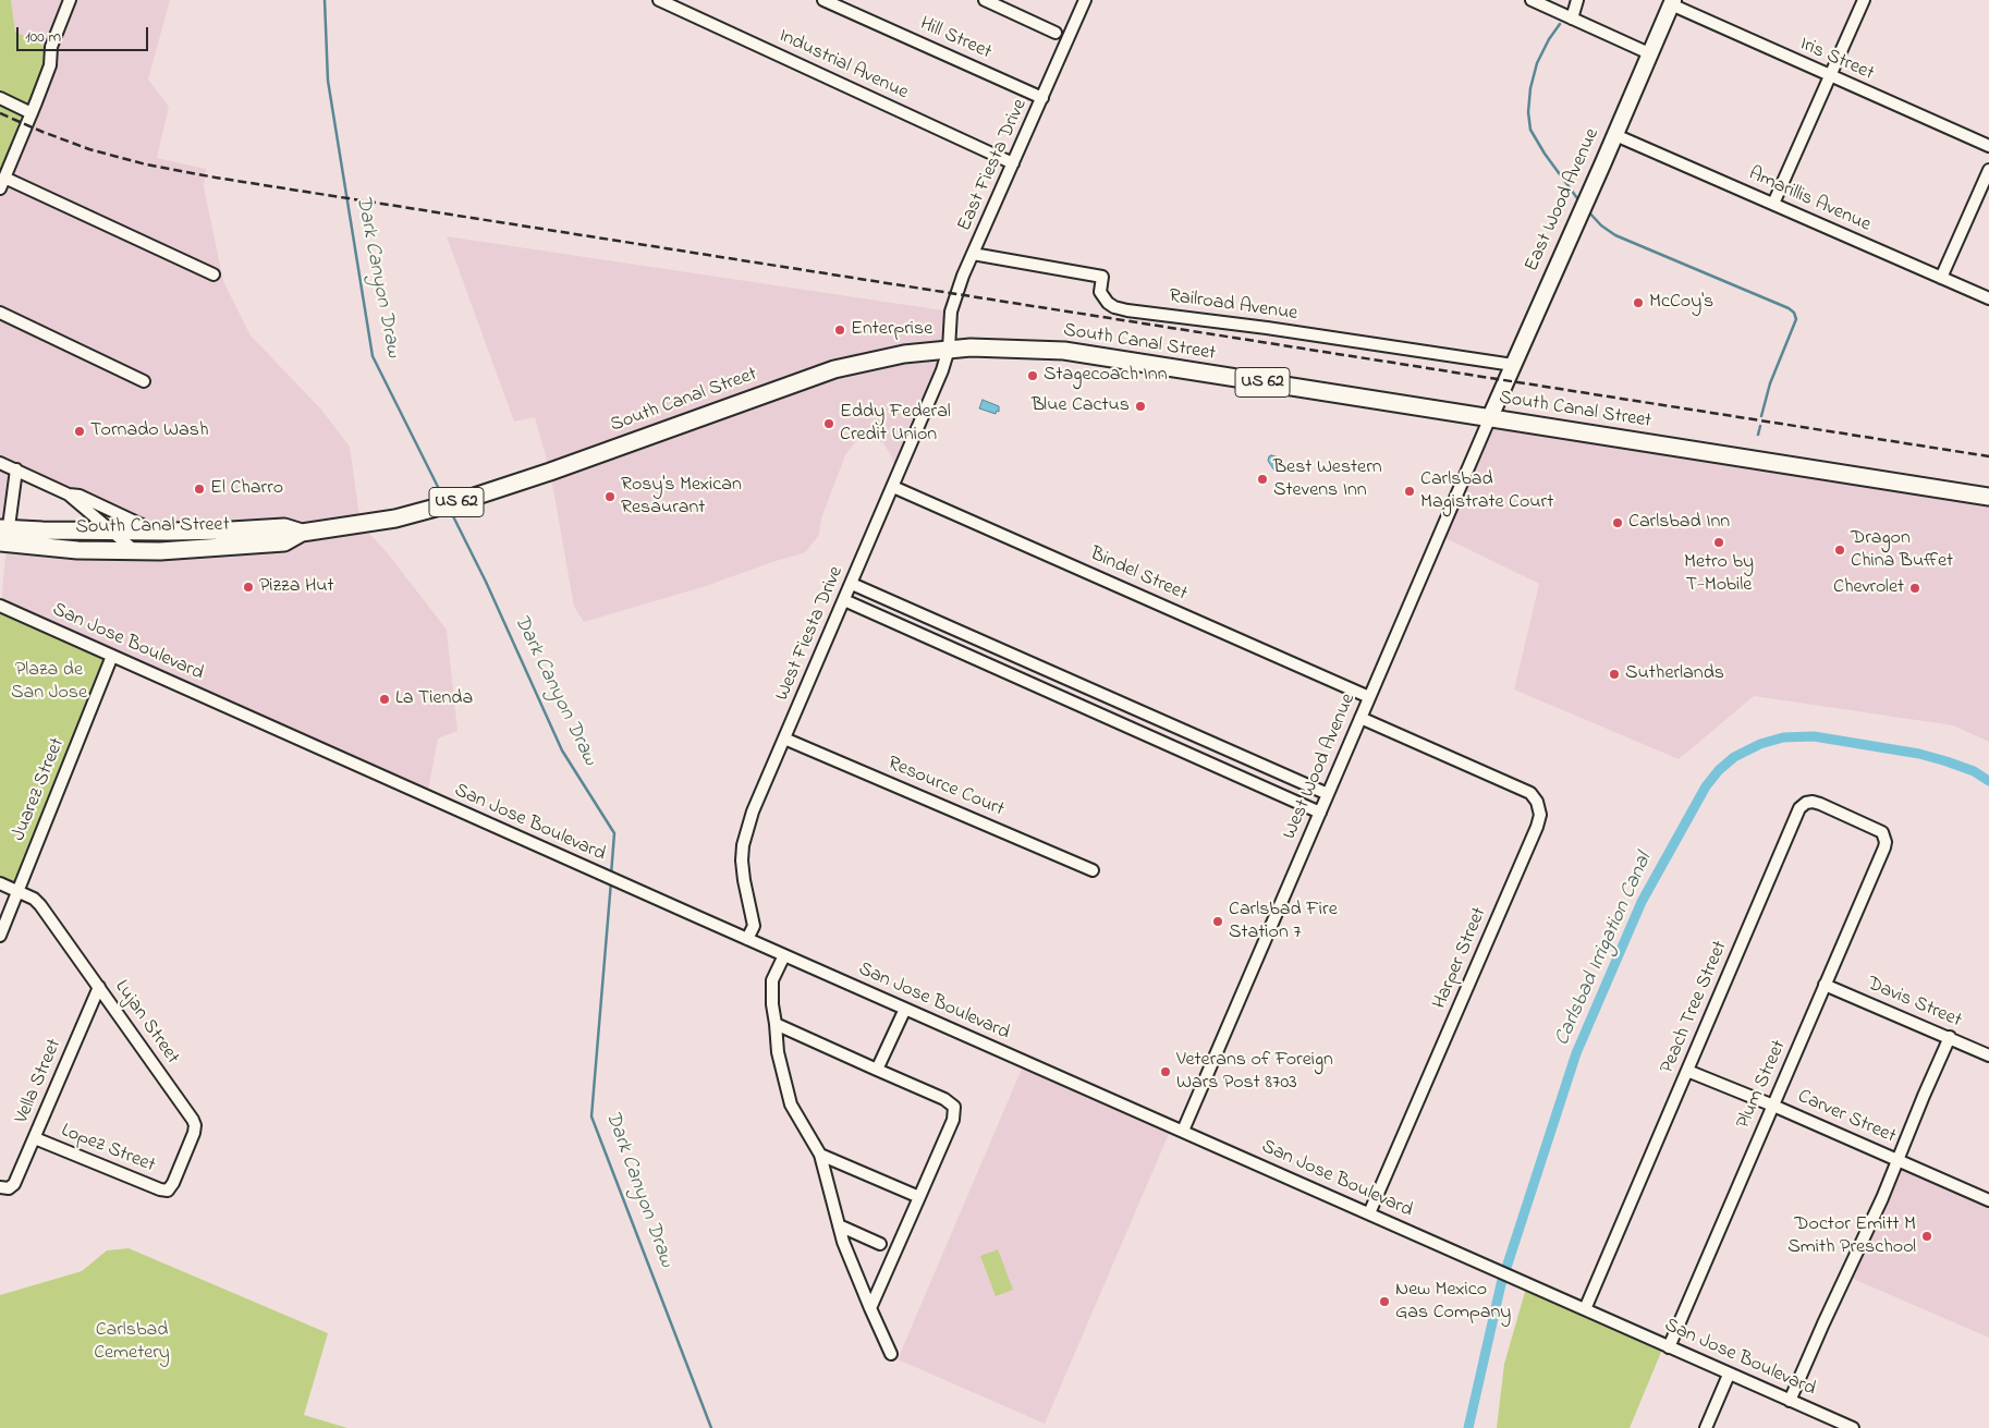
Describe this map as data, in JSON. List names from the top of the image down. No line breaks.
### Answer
{"streets":{"highway":["South Canal Street","US 62"],"main road":["East Wood Avenue"],"street":["Hill Street","Iris Street","Industrial Avenue","East Fiesta Drive","Amarillis Avenue","Railroad Avenue","Bindel Street","West Fiesta Drive","San Jose Boulevard","West Wood Avenue","Resource Court","Juarez Street","Harper Street","Davis Street","Peach Tree Street","Lujan Street","Vella Street","Plum Street","Carver Street","Lopez Street"]},"crossings":[["Hill Street","East Fiesta Drive"],["Iris Street","East Wood Avenue"],["Industrial Avenue","East Fiesta Drive"],["East Fiesta Drive","Railroad Avenue"],["East Fiesta Drive","South Canal Street"],["East Fiesta Drive","West Fiesta Drive"],["East Wood Avenue","Amarillis Avenue"],["East Wood Avenue","Railroad Avenue"],["East Wood Avenue","South Canal Street"],["East Wood Avenue","West Wood Avenue"],["South Canal Street","West Fiesta Drive"],["South Canal Street","West Wood Avenue"],["Bindel Street","West Fiesta Drive"],["Bindel Street","West Wood Avenue"],["West Fiesta Drive","San Jose Boulevard"],["West Fiesta Drive","Resource Court"],["San Jose Boulevard","West Wood Avenue"],["San Jose Boulevard","Juarez Street"],["San Jose Boulevard","Harper Street"],["San Jose Boulevard","Peach Tree Street"],["San Jose Boulevard","Plum Street"],["West Wood Avenue","Harper Street"],["Juarez Street","Lujan Street"],["Davis Street","Plum Street"],["Peach Tree Street","Plum Street"],["Peach Tree Street","Carver Street"],["Lujan Street","Vella Street"],["Lujan Street","Lopez Street"],["Vella Street","Lopez Street"],["Plum Street","Carver Street"]],"water":["Dark Canyon Draw","Carlsbad Irrigation Canal"],"parks":["Plaza de San Jose","Carlsbad Cemetery"],"places":["McCoy's","Enterprise","Stagecoach Inn","Blue Cactus","Eddy Federal Credit Union","Tornado Wash","Best Western Stevens Inn","El Charro","Carlsbad Magistrate Court","Rosy's Mexican Resaurant","Carlsbad Inn","Metro by T-Mobile","Dragon China Buffet","Pizza Hut","Chevrolet","Sutherlands","La Tienda","Carlsbad Fire Station 7","Veterans of Foreign Wars Post 8703","Doctor Emitt M Smith Preschool","New Mexico Gas Company"],"scale_bar":"100 m"}
